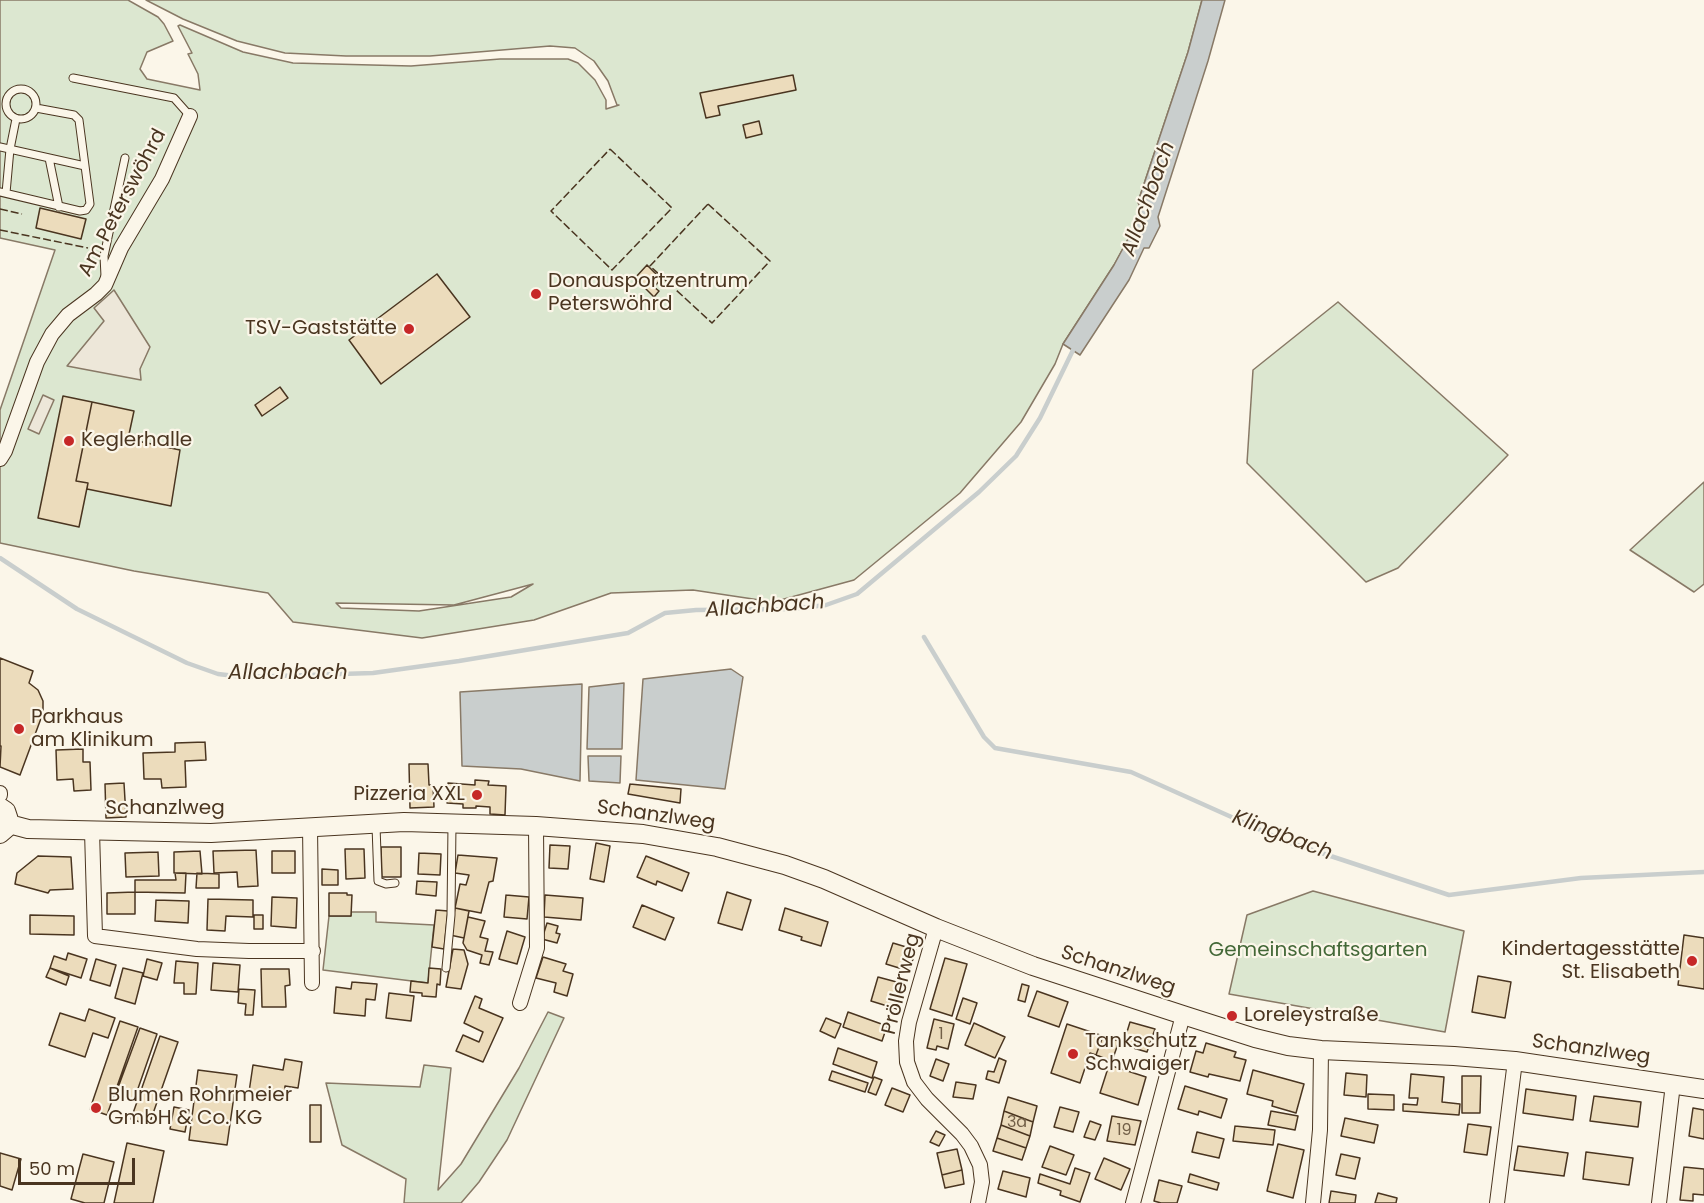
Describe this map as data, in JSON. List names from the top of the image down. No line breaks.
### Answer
{"streets":{"street":["Am Peterswöhrd","Schanzlweg","Pröllerweg"]},"crossings":[["Schanzlweg","Pröllerweg"]],"water":["Allachbach","Klingbach"],"parks":["Gemeinschaftsgarten"],"places":["Donausportzentrum Peterswöhrd","TSV-Gaststätte","Keglerhalle","Parkhaus am Klinikum","Pizzeria XXL","Kindertagesstätte St. Elisabeth","Loreleystraße","Tankschutz Schwaiger","Blumen Rohrmeier GmbH & Co. KG"],"house_numbers":["1","3a","19"],"scale_bar":"50 m"}
